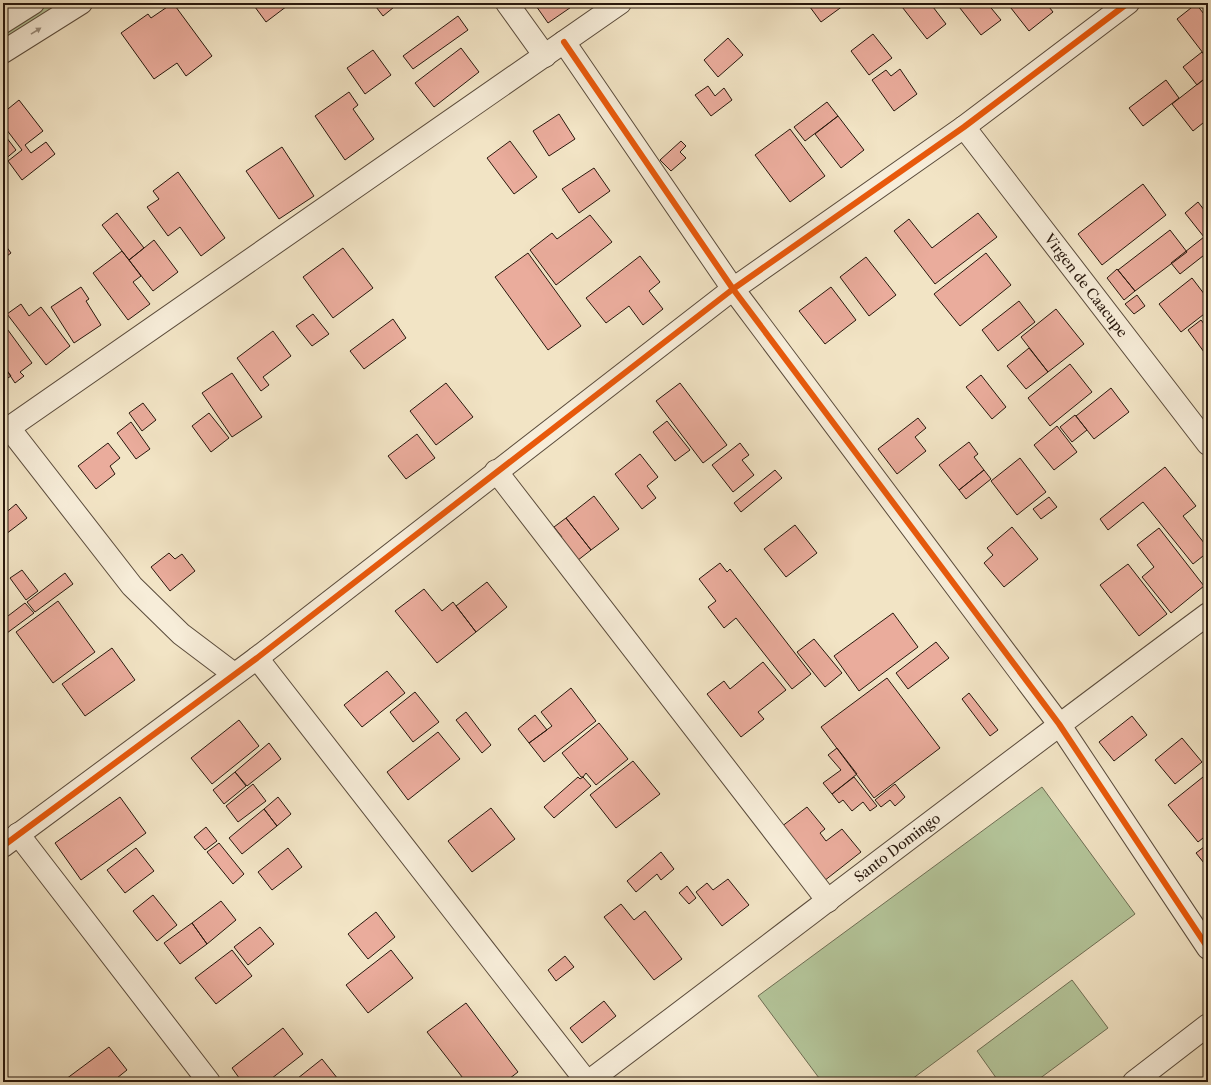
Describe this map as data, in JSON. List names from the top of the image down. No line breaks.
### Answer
{"streets":{"street":["Virgen de Caacupe","Santo Domingo"]}}
